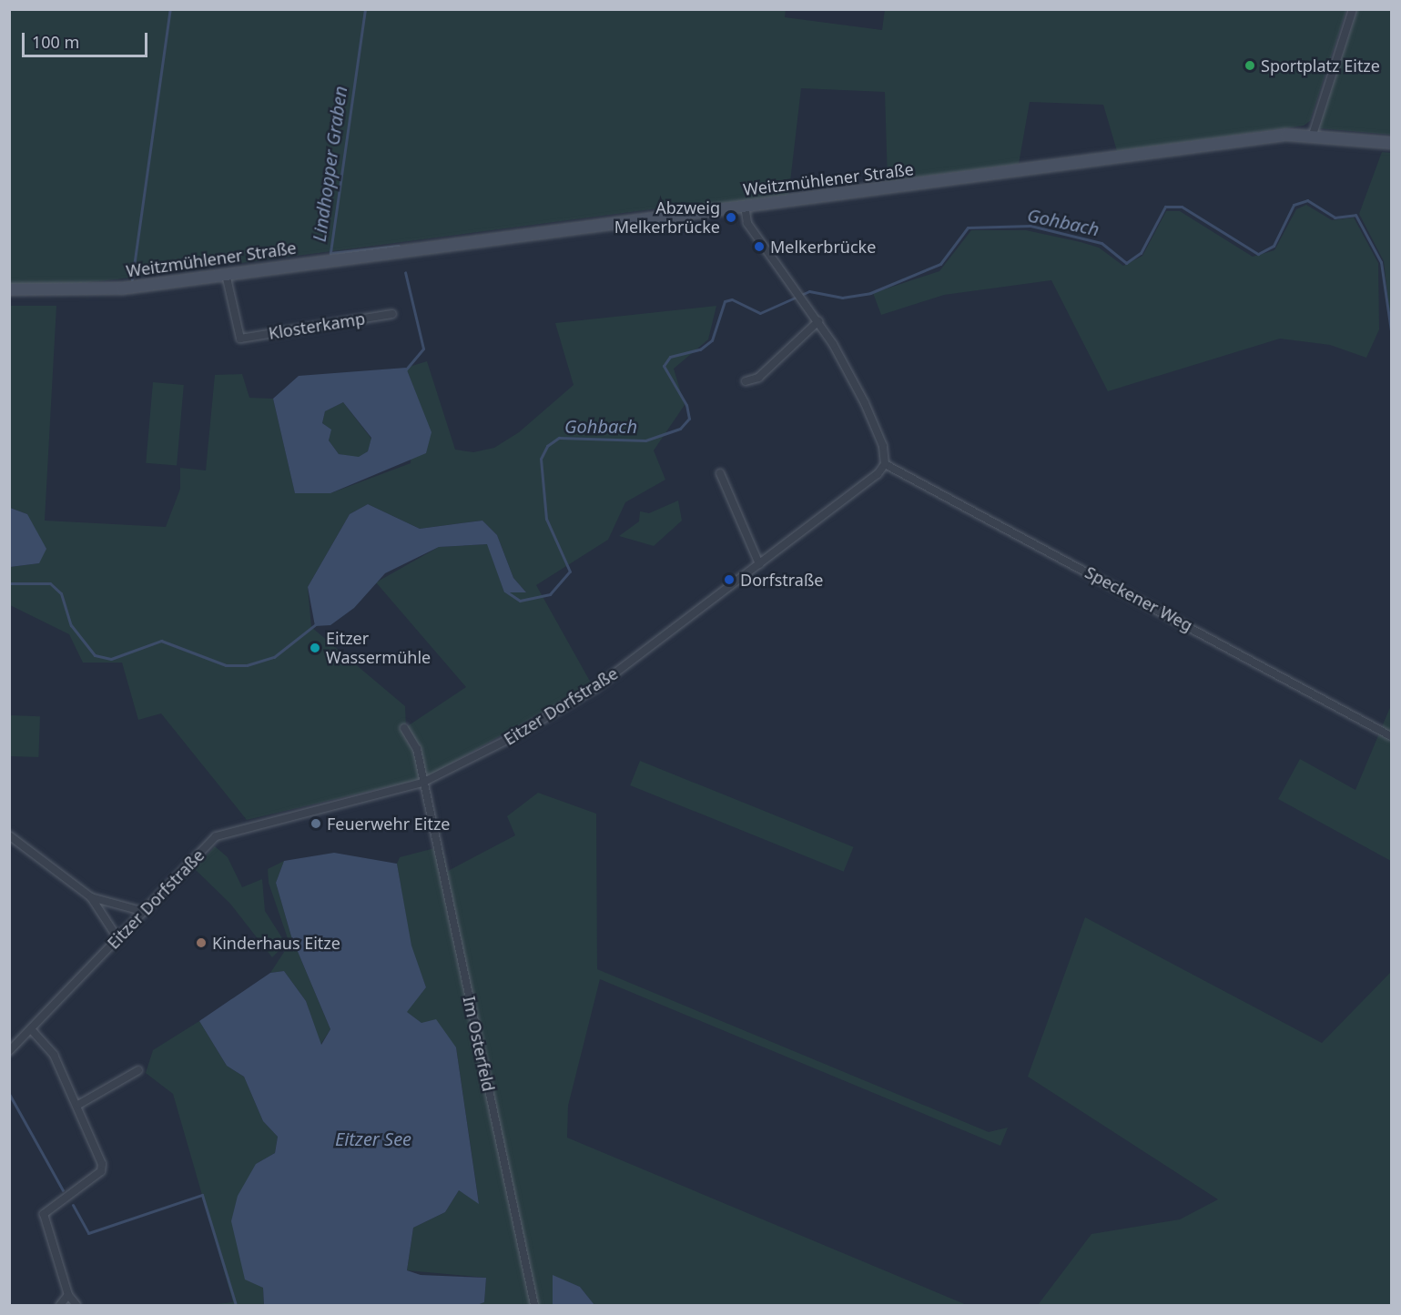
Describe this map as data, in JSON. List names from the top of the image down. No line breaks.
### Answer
{"streets":{"street":["Weitzmühlener Straße","Klosterkamp","Speckener Weg","Eitzer Dorfstraße","Im Osterfeld"]},"crossings":[["Weitzmühlener Straße","Klosterkamp"],["Speckener Weg","Eitzer Dorfstraße"],["Eitzer Dorfstraße","Im Osterfeld"]],"water":["Lindhopper Graben","Gohbach","Eitzer See"],"places":["Sportplatz Eitze","Abzweig Melkerbrücke","Melkerbrücke","Dorfstraße","Eitzer Wassermühle","Feuerwehr Eitze","Kinderhaus Eitze"],"scale_bar":"100 m"}
